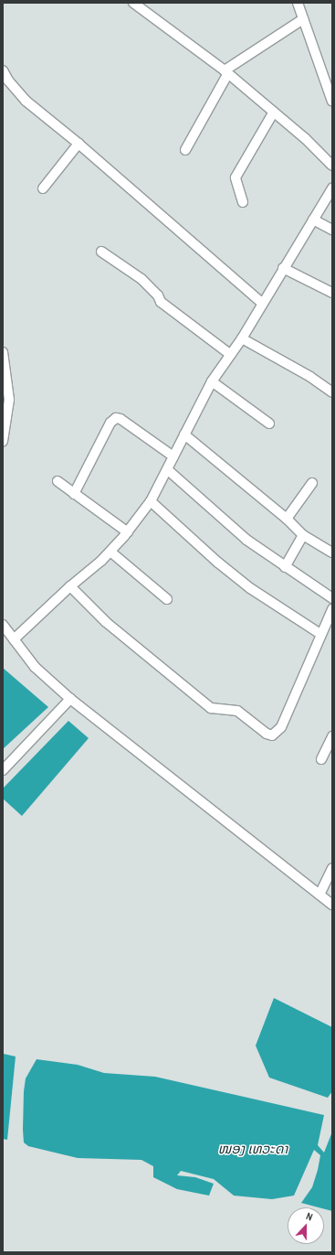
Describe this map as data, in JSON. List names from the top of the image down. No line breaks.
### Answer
{"water":["ໜອງ ເທວະດາ"],"north":"top"}
